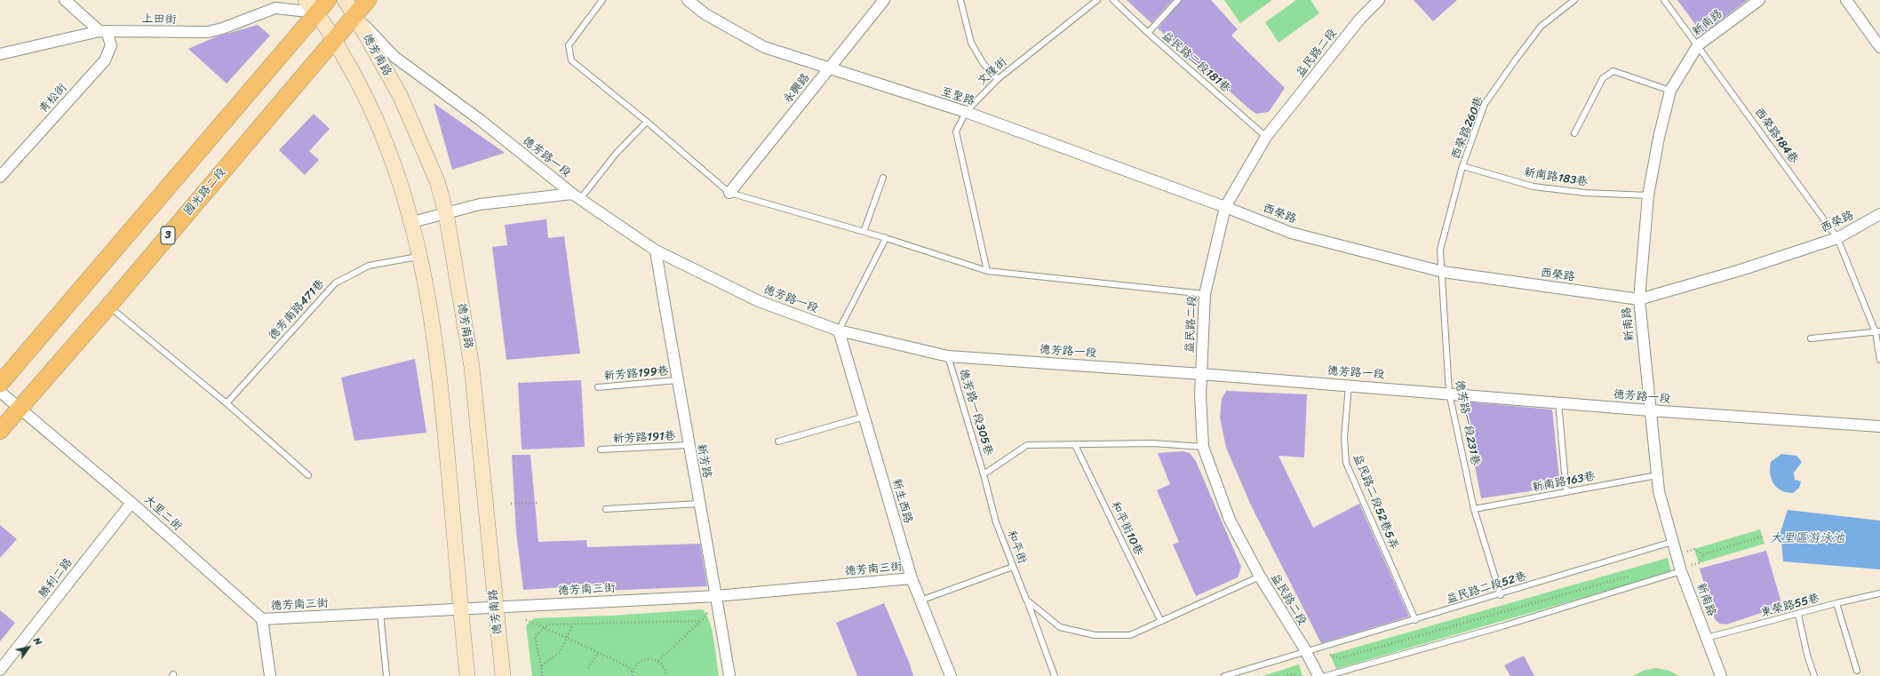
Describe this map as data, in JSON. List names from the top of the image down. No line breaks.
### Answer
{"streets":{"main road":["國光路二段","3"],"street":["上田街","新南路","益民路二段","德芳南路","永興路","至聖路","青松街","德芳路一段","西榮路","新芳路","新生西路","大里二街","德芳南三街","勝利二路"],"lane":["益民路二段181巷","文隆街","西榮路260巷","西榮路184巷","新南路183巷","德芳南路471巷","新芳路199巷","德芳路一段305巷","德芳路一段231巷","新芳路191巷","新南路163巷","益民路二段52巷5弄","和平街10巷","和平街","益民路二段52巷","東榮路55巷"]},"crossings":[["上田街","青松街"],["新南路","西榮路184巷"],["新南路","德芳路一段"],["新南路","新南路183巷"],["新南路","西榮路"],["新南路","新南路163巷"],["新南路","益民路二段52巷"],["新南路","東榮路55巷"],["益民路二段","益民路二段181巷"],["益民路二段","至聖路"],["益民路二段","德芳路一段"],["益民路二段","西榮路"],["益民路二段","和平街"],["益民路二段","益民路二段52巷"],["德芳南路","德芳路一段"],["德芳南路","國光路二段"],["德芳南路","德芳南三街"],["文隆街","至聖路"],["永興路","至聖路"],["至聖路","西榮路"],["西榮路260巷","新南路183巷"],["西榮路260巷","德芳路一段231巷"],["西榮路184巷","西榮路"],["德芳路一段","國光路二段"],["德芳路一段","德芳路一段305巷"],["德芳路一段","德芳路一段231巷"],["德芳路一段","新芳路"],["德芳路一段","新生西路"],["德芳路一段","益民路二段52巷5弄"],["國光路二段","大里二街"],["西榮路","德芳路一段231巷"],["新芳路199巷","新芳路"],["德芳路一段305巷","和平街"],["德芳路一段231巷","新南路163巷"],["德芳路一段231巷","益民路二段52巷"],["新芳路191巷","新芳路"],["新芳路","德芳南三街"],["新生西路","德芳南三街"],["益民路二段52巷5弄","益民路二段52巷"],["大里二街","德芳南三街"],["大里二街","勝利二路"],["和平街10巷","和平街"]],"water":["大里區游泳池"],"north":"top right"}
